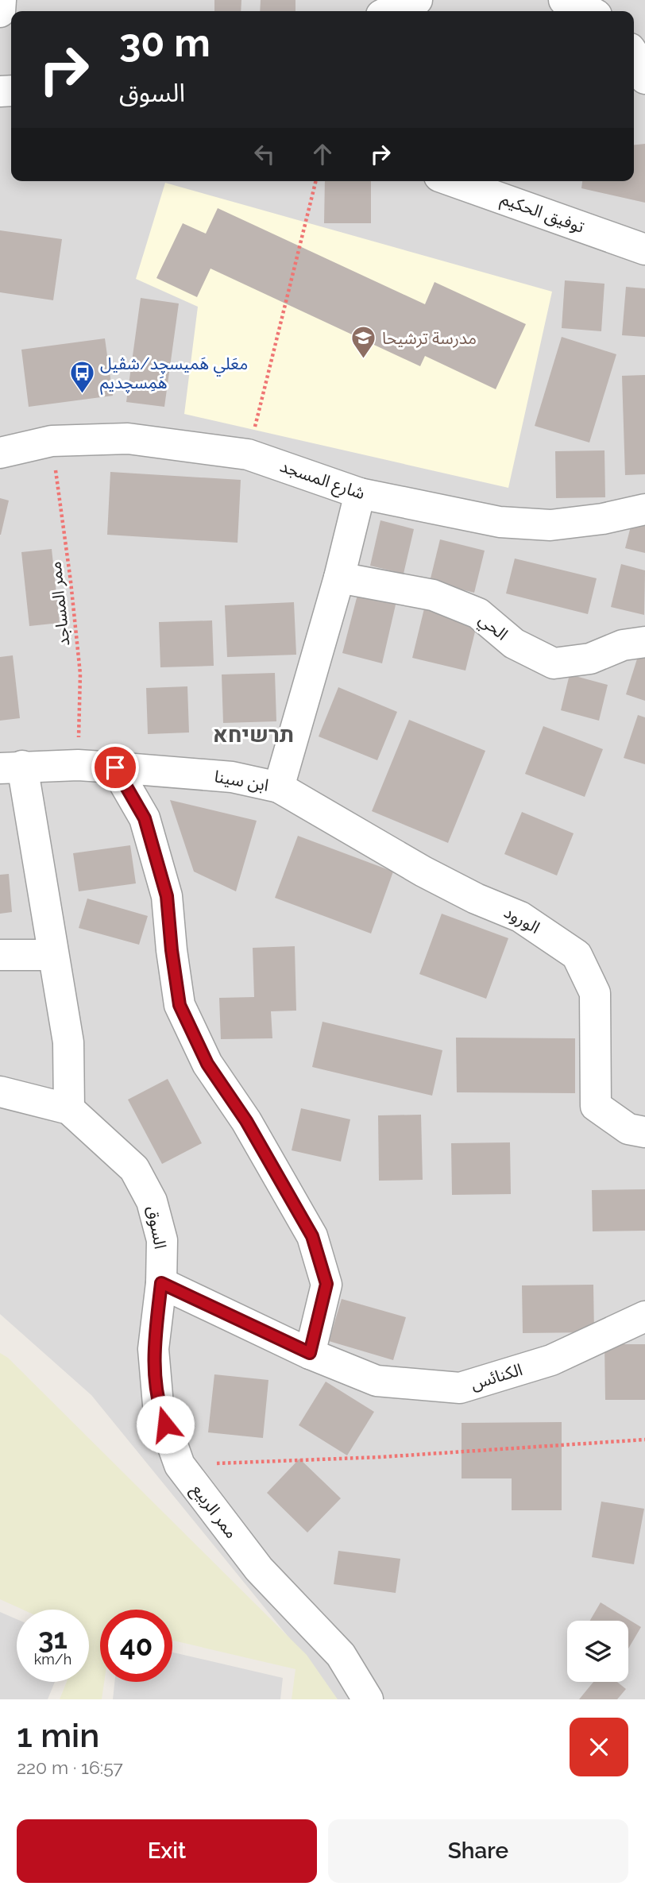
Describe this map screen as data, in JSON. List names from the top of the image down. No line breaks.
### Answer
{"streets":{"street":["توفيق الحكيم","شارع المسجد","الحي","ابن سينا","الورود","السوق","الكنائس","ممر الربيع"],"path":["ممر المساجد"]},"crossings":[["شارع المسجد","ممر المساجد"],["شارع المسجد","ابن سينا"],["ممر المساجد","ابن سينا"],["الحي","ابن سينا"],["ابن سينا","الورود"],["السوق","ممر الربيع"]],"districts":["תרשיחא"],"places":{"school or university":["مدرسة ترشيحا"],"bus stop":["معَلي هَميسچد/شڤيل هَمِسچديم"]},"page":{"turn":["30 m","السوق"],"speed":"31 km/h","limit":"40","heading":["1 min","220 m · 16:57"],"buttons":["Exit","Share"]}}
